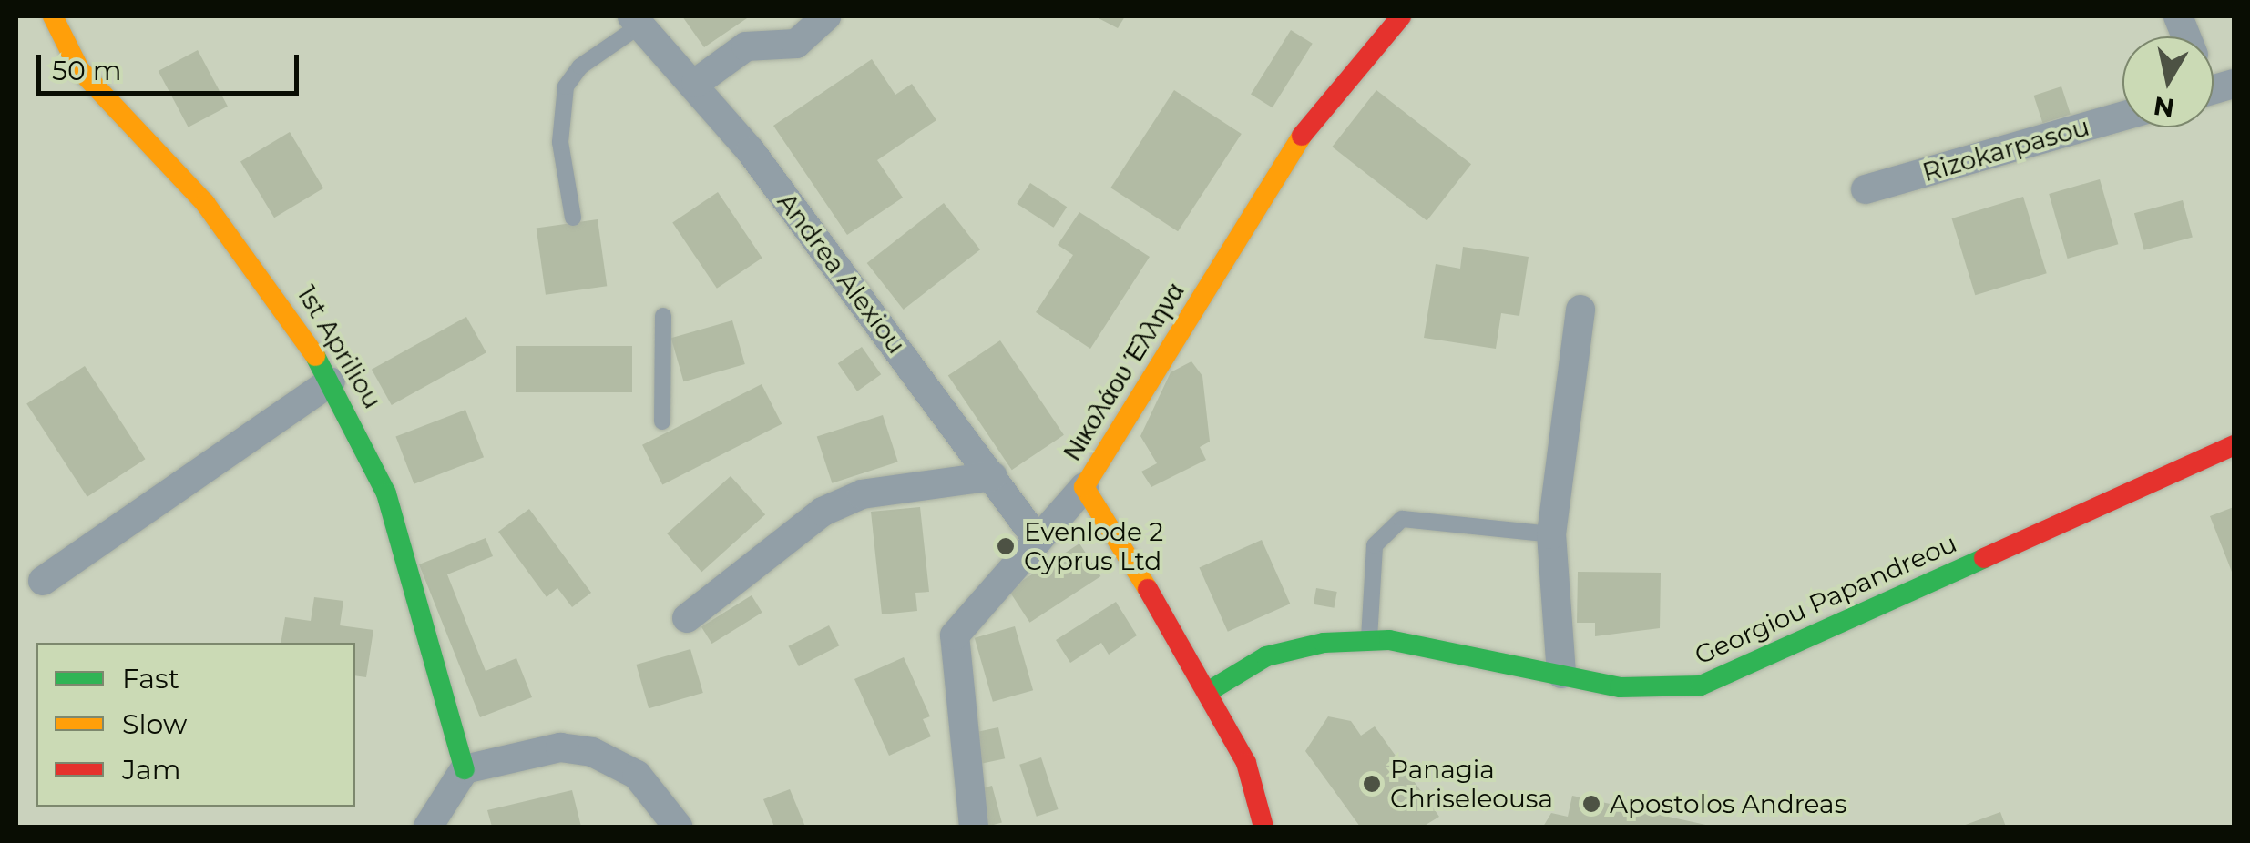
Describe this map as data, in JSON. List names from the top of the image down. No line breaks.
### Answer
{"streets":{"street":["Rizokarpasou","Andrea Alexiou","1st Apriliou","Νικολάου Έλληνα","Georgiou Papandreou"]},"crossings":[["Νικολάου Έλληνα","Georgiou Papandreou"]],"places":["Evenlode 2 Cyprus Ltd","Panagia Chriseleousa","Apostolos Andreas"],"legend":["Fast","Slow","Jam"],"scale_bar":"50 m","north":"bottom"}
